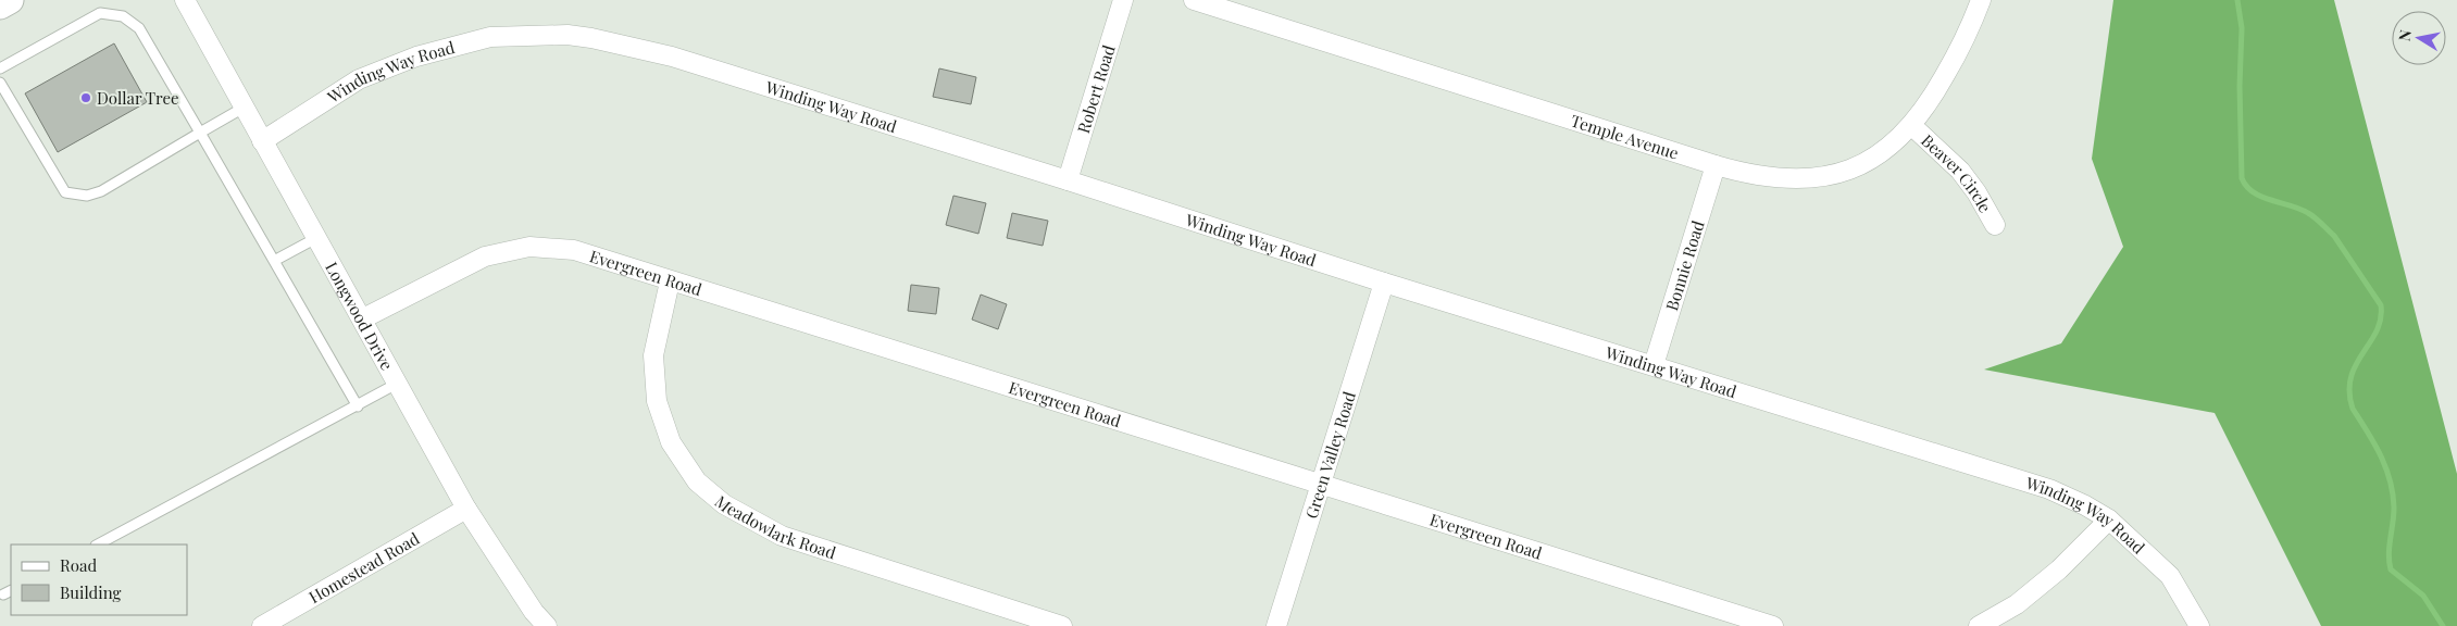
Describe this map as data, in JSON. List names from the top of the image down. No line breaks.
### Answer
{"streets":{"street":["Winding Way Road","Robert Road","Temple Avenue","Beaver Circle","Bonnie Road","Evergreen Road","Longwood Drive","Green Valley Road","Meadowlark Road","Homestead Road"]},"crossings":[["Winding Way Road","Robert Road"],["Winding Way Road","Bonnie Road"],["Winding Way Road","Longwood Drive"],["Winding Way Road","Green Valley Road"],["Temple Avenue","Beaver Circle"],["Temple Avenue","Bonnie Road"],["Evergreen Road","Longwood Drive"],["Evergreen Road","Green Valley Road"],["Evergreen Road","Meadowlark Road"],["Longwood Drive","Homestead Road"]],"places":["Dollar Tree"],"legend":["Road","Building"],"north":"left"}
